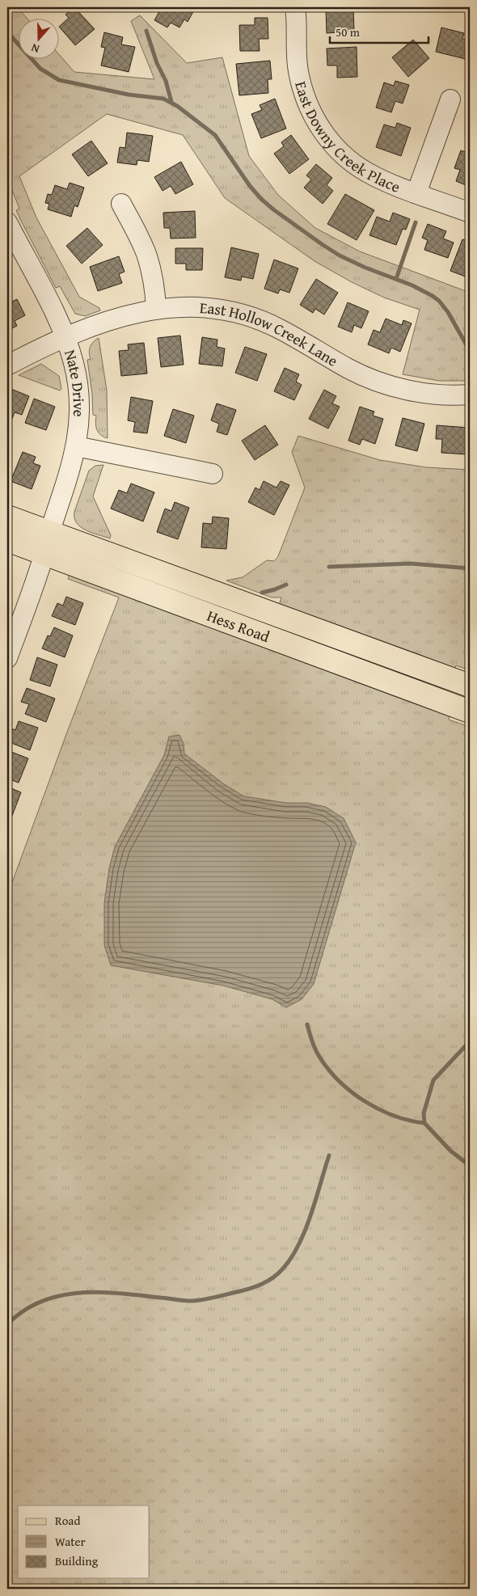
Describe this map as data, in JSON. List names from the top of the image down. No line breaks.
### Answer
{"streets":{"main road":["Hess Road"],"street":["East Downy Creek Place","East Hollow Creek Lane","Nate Drive"]},"crossings":[["East Hollow Creek Lane","Nate Drive"],["Nate Drive","Hess Road"]],"legend":["Road","Water","Building"],"scale_bar":"50 m","north":"bottom"}
